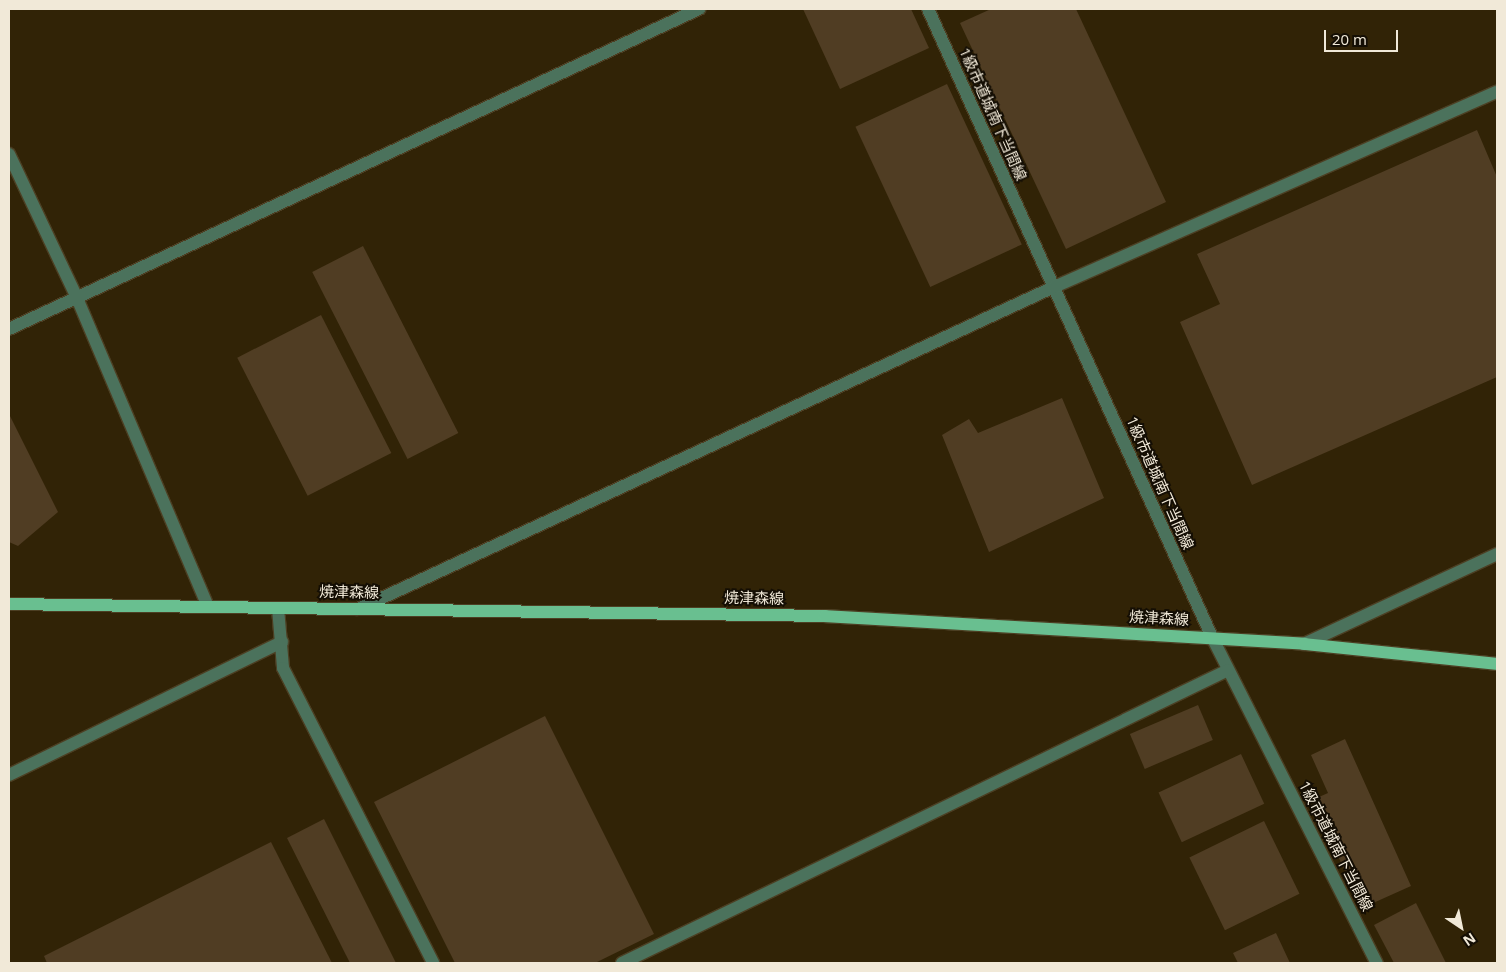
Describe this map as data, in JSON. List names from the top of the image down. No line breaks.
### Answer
{"streets":{"main road":["焼津森線"],"street":["1級市道城南下当間線"]},"crossings":[["1級市道城南下当間線","焼津森線"]],"scale_bar":"20 m","north":"bottom right"}
